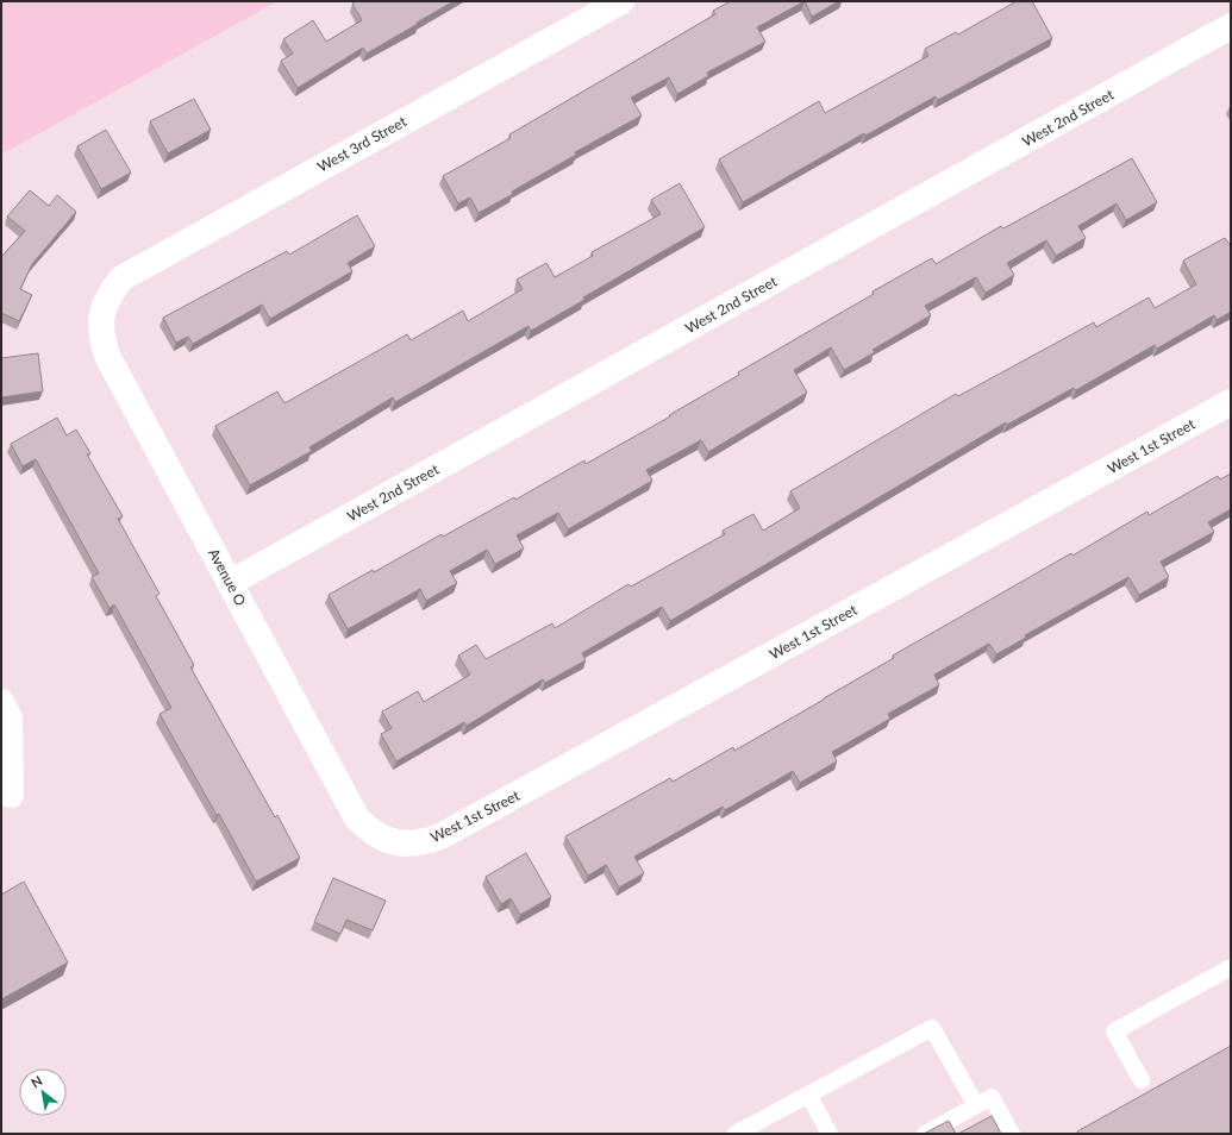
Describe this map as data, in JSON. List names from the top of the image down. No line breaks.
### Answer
{"streets":{"street":["West 2nd Street","West 3rd Street","West 1st Street","Avenue O"]},"crossings":[["West 2nd Street","Avenue O"],["West 3rd Street","Avenue O"],["West 1st Street","Avenue O"]],"north":"top left"}
